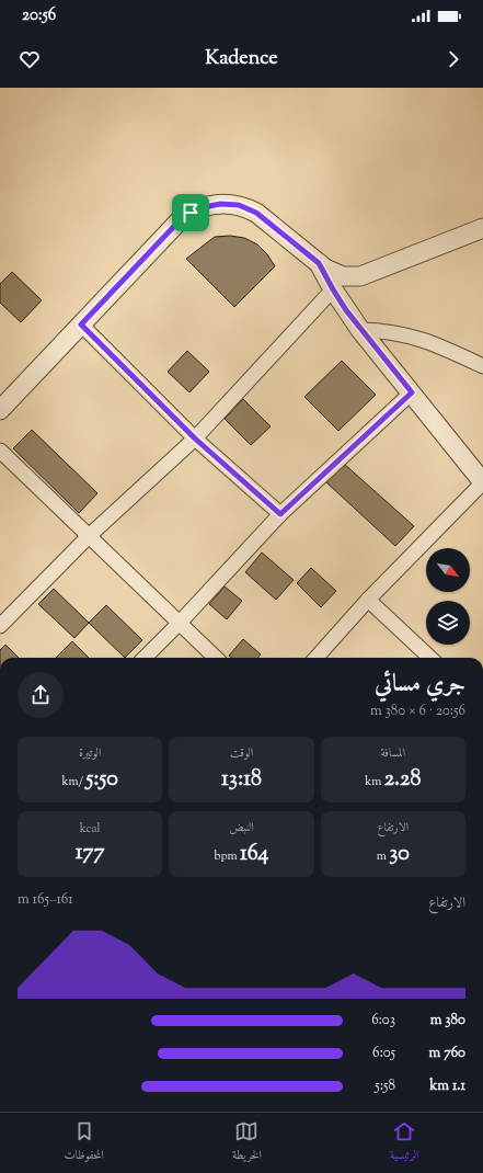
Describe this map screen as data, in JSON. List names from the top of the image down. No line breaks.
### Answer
{"north":"bottom right","page":{"status":"20:56","header":"Kadence","heading":["جري مسائي","20:56 · 6 × 380 m"],"stats":[["المسافة","2.28 km"],["الوقت","13:18"],["الوتيرة","5:50 /km"],["الارتفاع","30 m"],["النبض","164 bpm"],["kcal","177"]],"chart":["الارتفاع","161–165 m"],"list":[{"name":"380 m","note":"6:03"},{"name":"760 m","note":"6:05"},{"name":"1.1 km","note":"5:58"}],"tabs":["الرئيسية","الخريطة","المحفوظات"]}}
